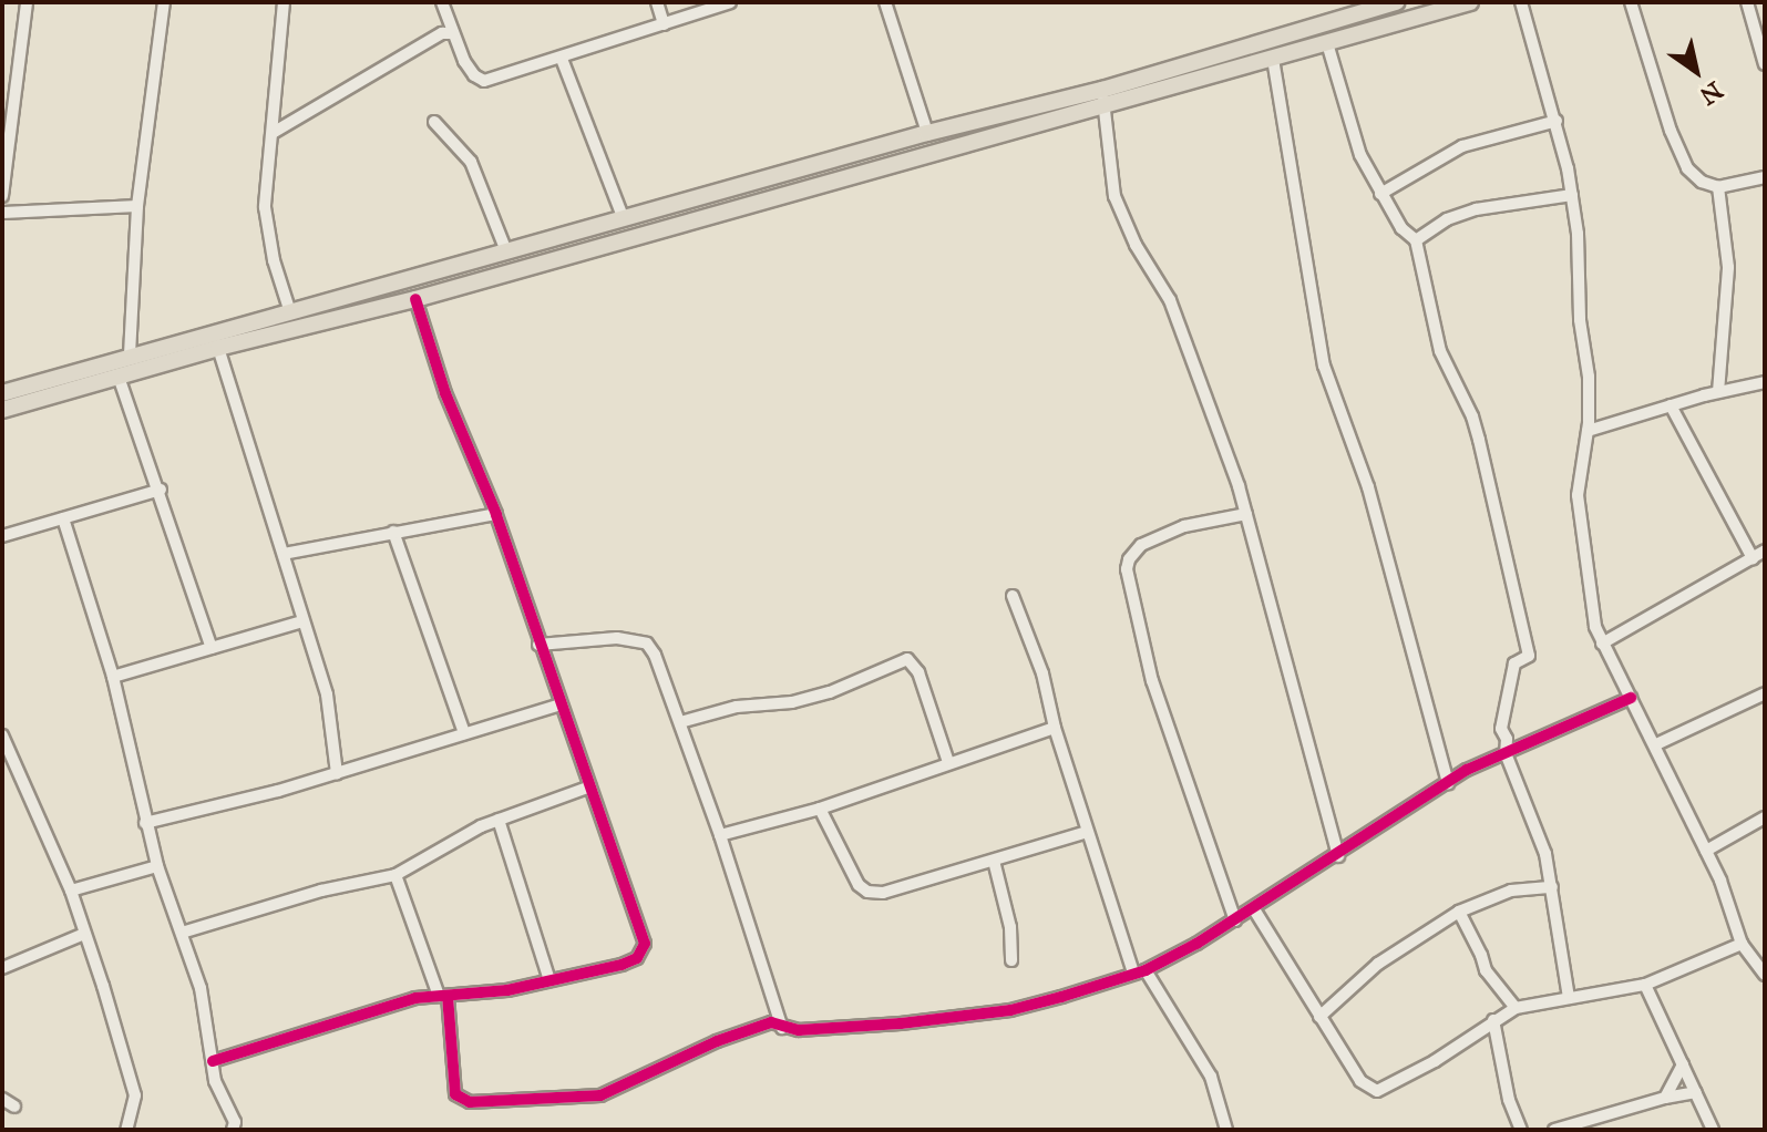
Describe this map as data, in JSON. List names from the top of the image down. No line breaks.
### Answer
{"north":"bottom right"}
